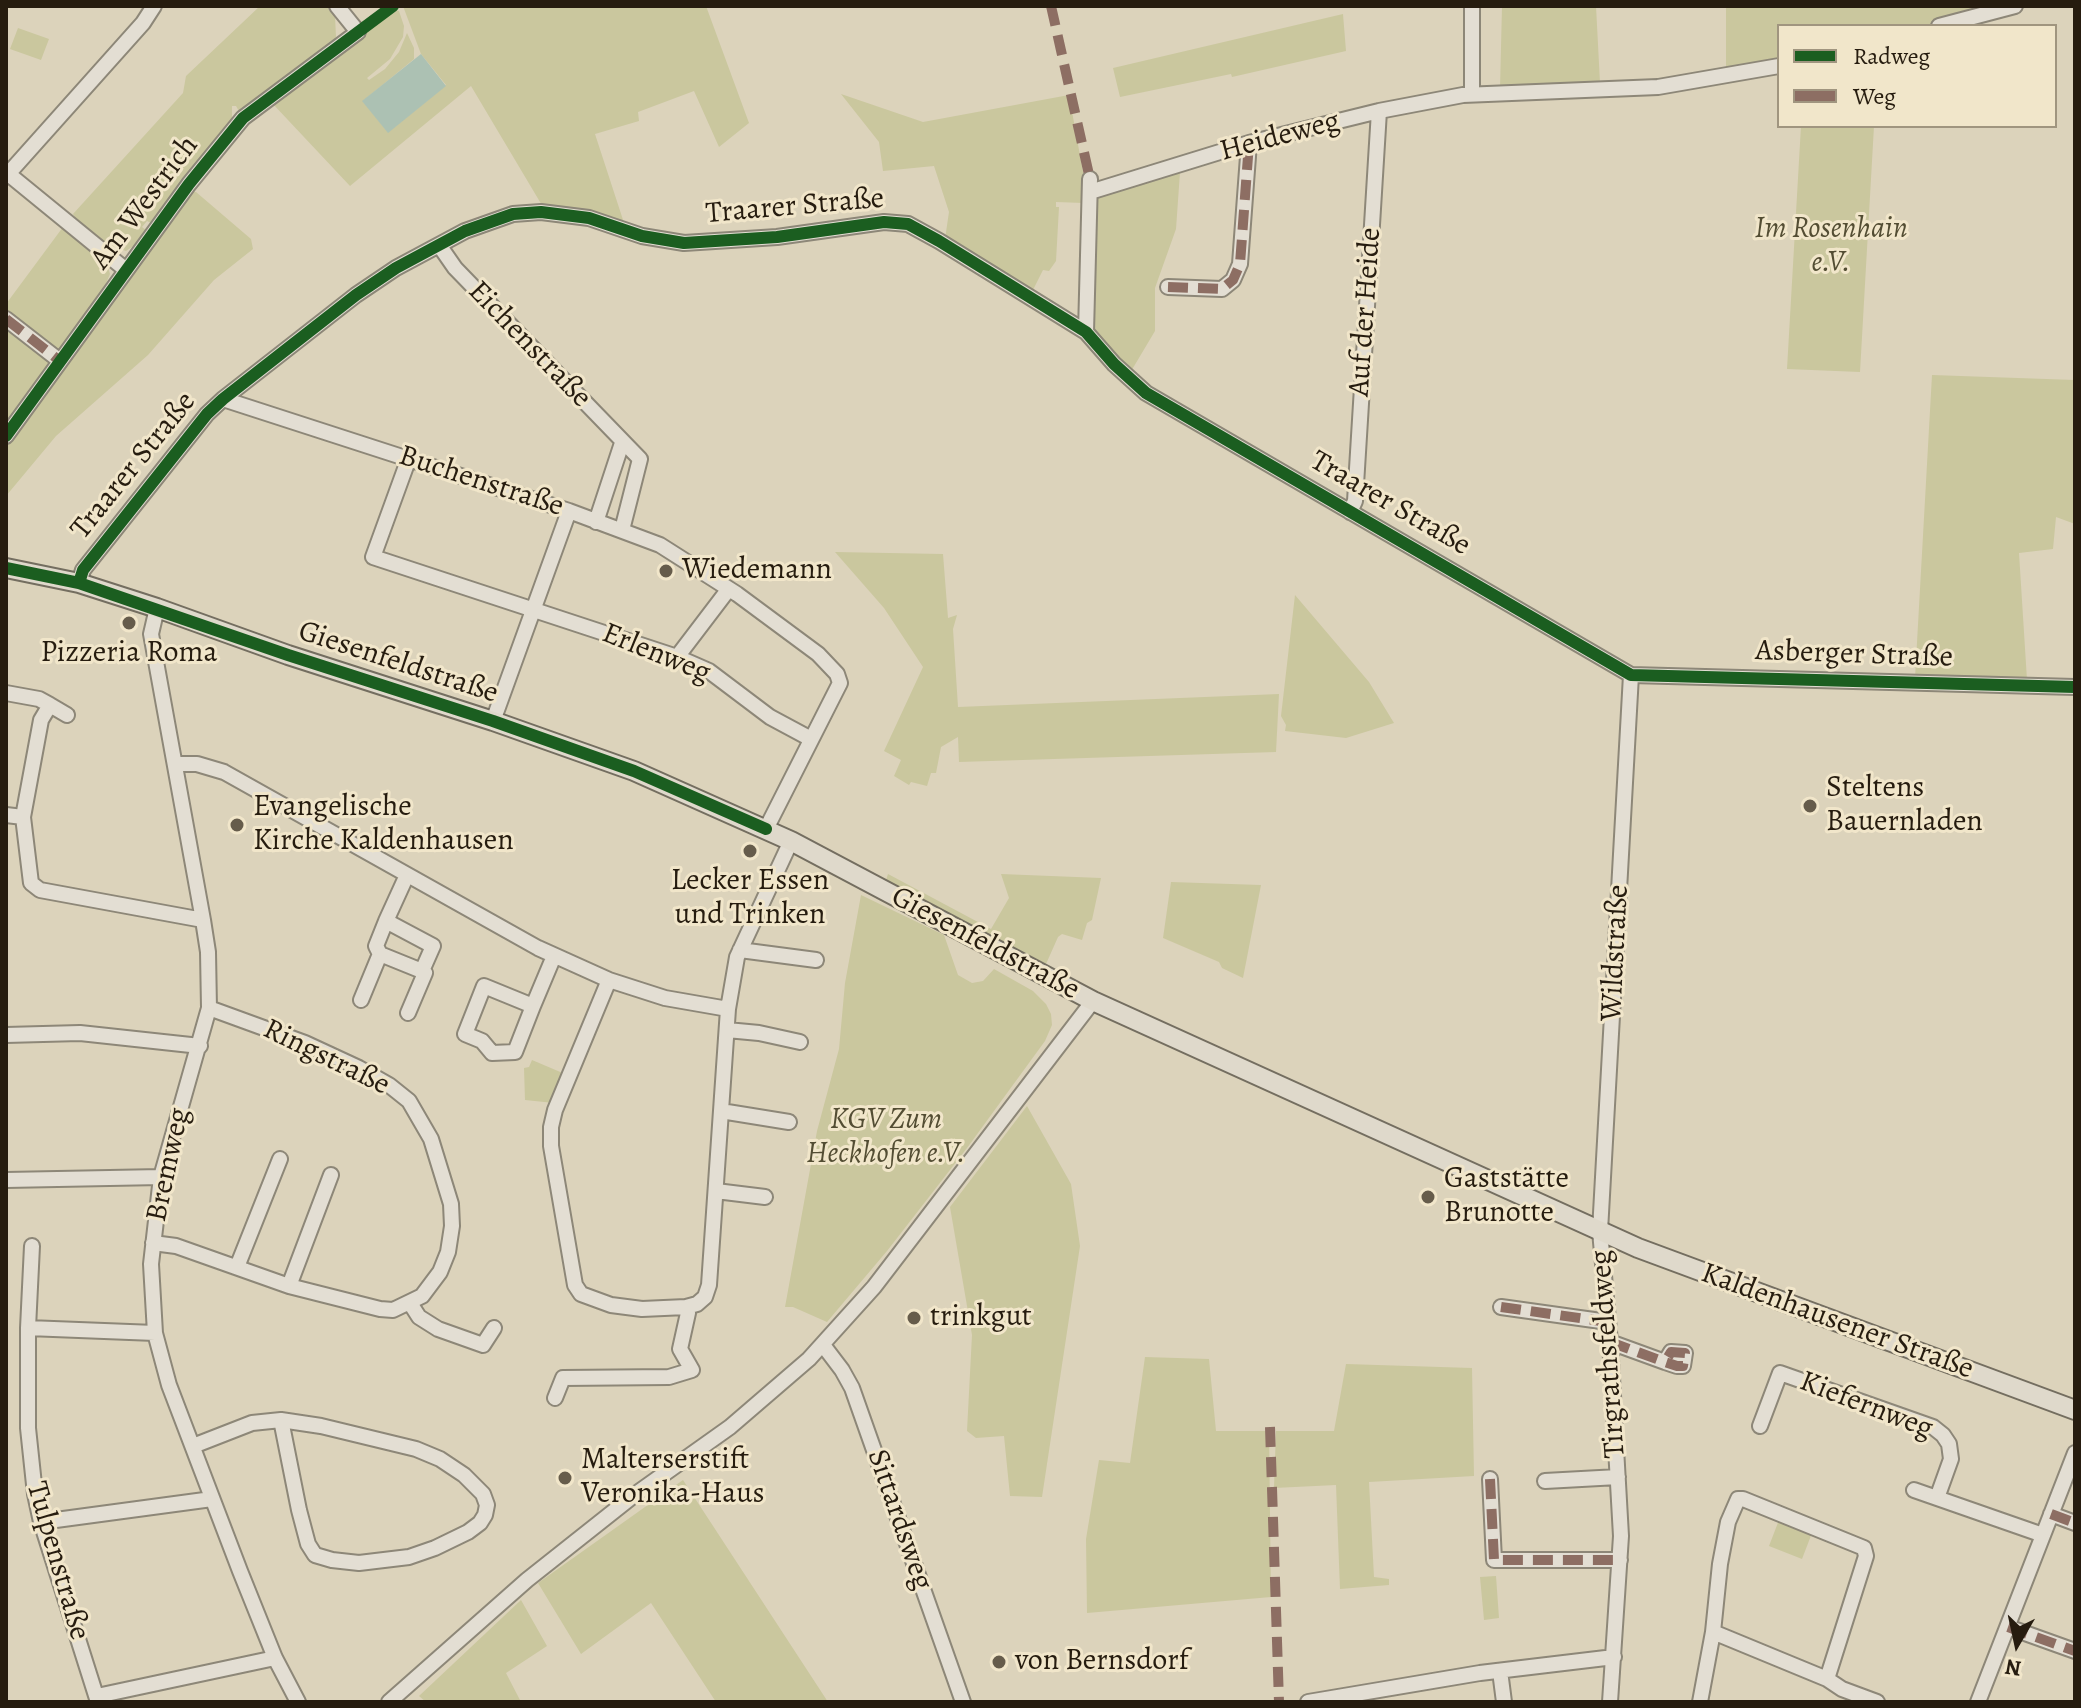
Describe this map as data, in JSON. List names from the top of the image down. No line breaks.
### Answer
{"streets":{"main road":["Giesenfeldstraße","Kaldenhausener Straße"],"street":["Heideweg","Am Westrich","Traarer Straße","Auf der Heide","Eichenstraße","Buchenstraße","Erlenweg","Asberger Straße","Wildstraße","Ringstraße","Bremweg","Tirgrathsfeldweg","Kiefernweg","Sittardsweg","Tulpenstraße"]},"crossings":[["Heideweg","Traarer Straße"],["Heideweg","Auf der Heide"],["Traarer Straße","Auf der Heide"],["Traarer Straße","Eichenstraße"],["Traarer Straße","Buchenstraße"],["Traarer Straße","Asberger Straße"],["Traarer Straße","Giesenfeldstraße"],["Traarer Straße","Wildstraße"],["Eichenstraße","Buchenstraße"],["Buchenstraße","Erlenweg"],["Buchenstraße","Giesenfeldstraße"],["Asberger Straße","Wildstraße"],["Giesenfeldstraße","Wildstraße"],["Giesenfeldstraße","Bremweg"],["Giesenfeldstraße","Kaldenhausener Straße"],["Giesenfeldstraße","Tirgrathsfeldweg"],["Wildstraße","Kaldenhausener Straße"],["Wildstraße","Tirgrathsfeldweg"],["Ringstraße","Bremweg"],["Bremweg","Tulpenstraße"],["Kaldenhausener Straße","Tirgrathsfeldweg"]],"parks":["Im Rosenhain e.V.","KGV Zum Heckhofen e.V."],"places":["Wiedemann","Pizzeria Roma","Steltens Bauernladen","Evangelische Kirche Kaldenhausen","Lecker Essen und Trinken","Gaststätte Brunotte","trinkgut","Malterserstift Veronika-Haus","von Bernsdorf"],"legend":["Radweg","Weg"],"north":"bottom"}
